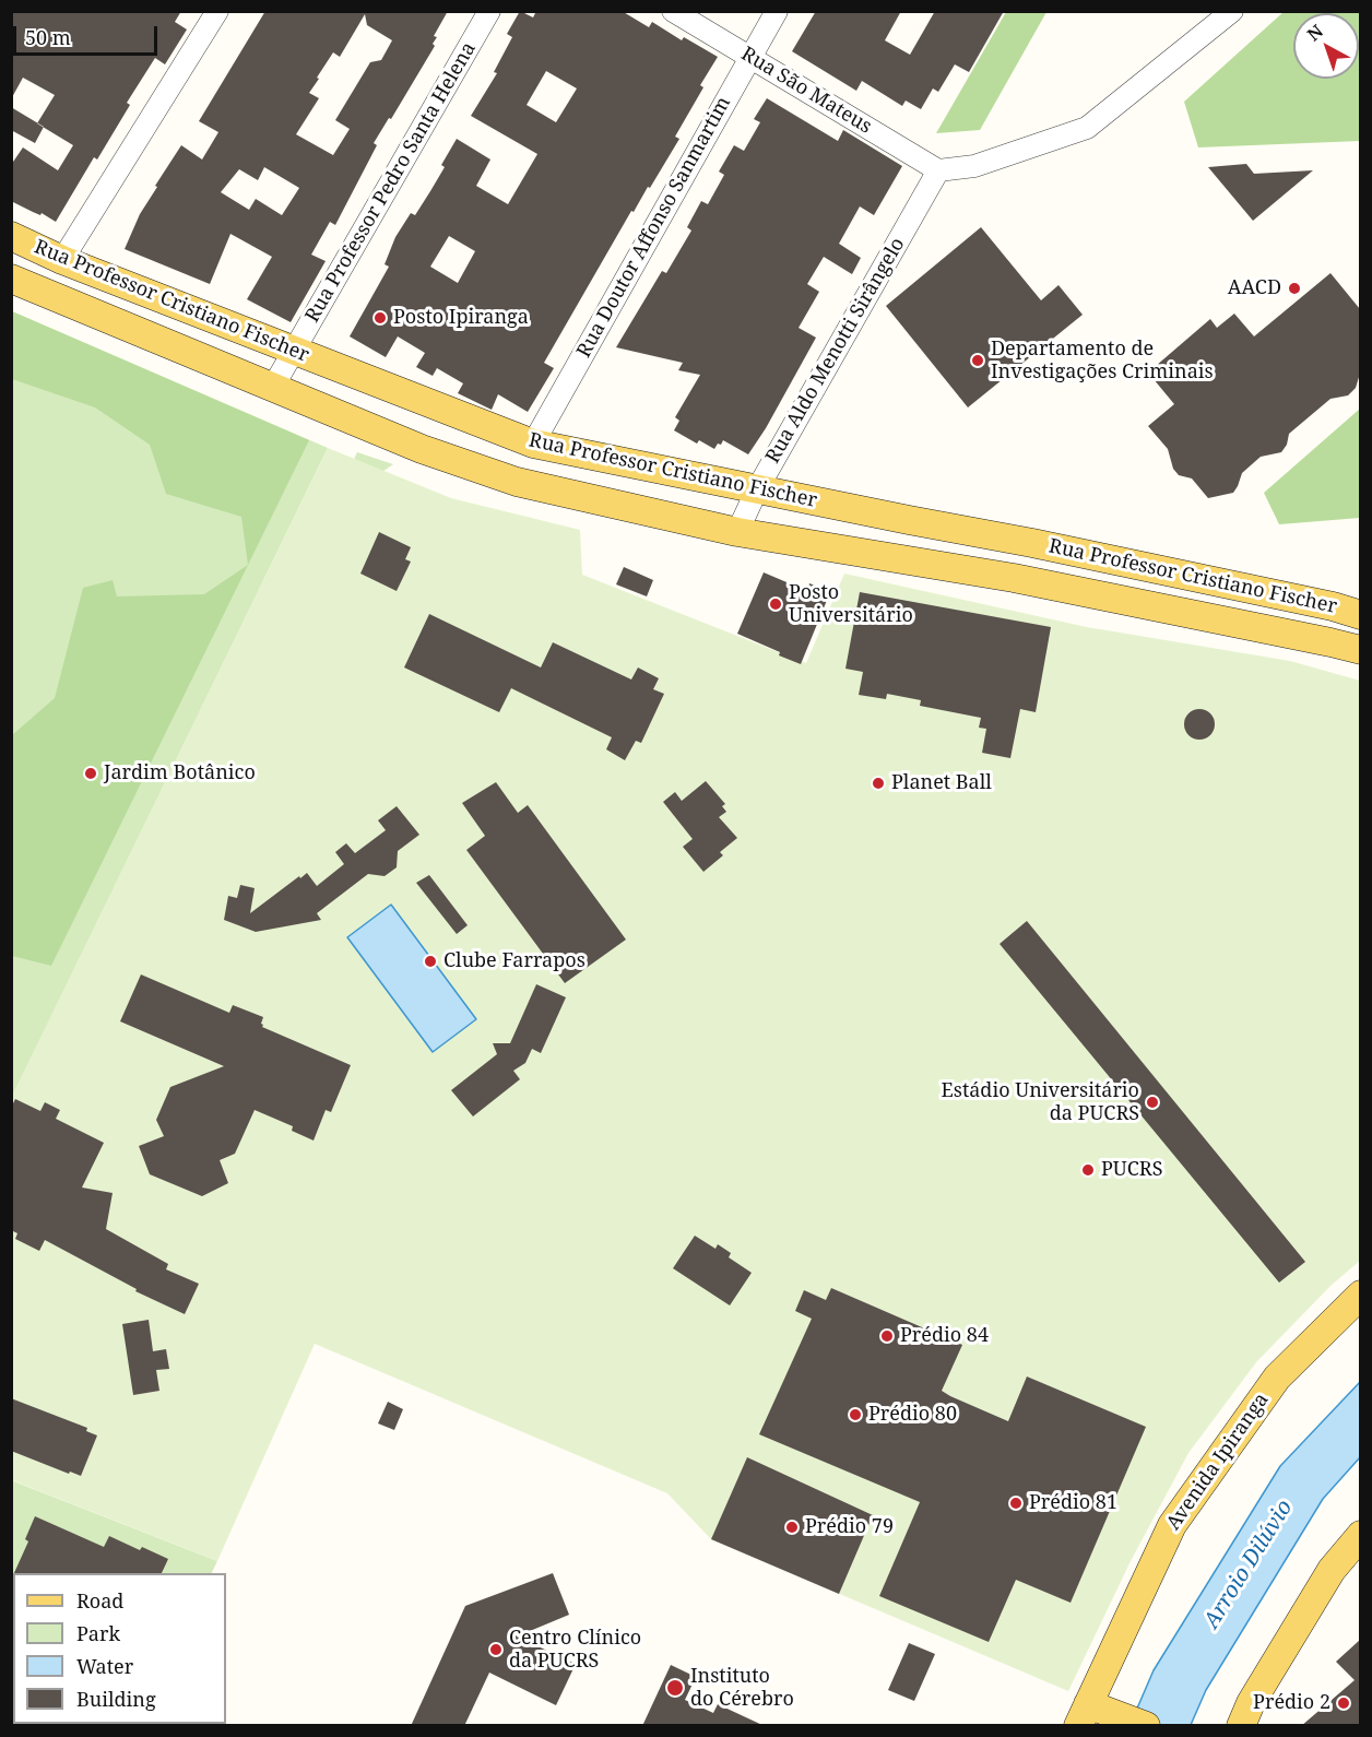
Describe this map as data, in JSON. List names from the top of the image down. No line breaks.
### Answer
{"streets":{"main road":["Rua Professor Cristiano Fischer","Avenida Ipiranga"],"street":["Rua São Mateus","Rua Professor Pedro Santa Helena","Rua Doutor Affonso Sanmartim","Rua Aldo Menotti Sirângelo"]},"crossings":[["Rua São Mateus","Rua Doutor Affonso Sanmartim"],["Rua São Mateus","Rua Aldo Menotti Sirângelo"],["Rua Professor Pedro Santa Helena","Rua Professor Cristiano Fischer"],["Rua Doutor Affonso Sanmartim","Rua Professor Cristiano Fischer"],["Rua Professor Cristiano Fischer","Rua Aldo Menotti Sirângelo"]],"water":["Arroio Dilúvio"],"places":["AACD","Posto Ipiranga","Departamento de Investigações Criminais","Posto Universitário","Jardim Botânico","Planet Ball","Clube Farrapos","Estádio Universitário da PUCRS","PUCRS","Prédio 84","Prédio 80","Prédio 81","Prédio 79","Centro Clínico da PUCRS","Instituto do Cérebro","Prédio 2"],"legend":["Road","Park","Water","Building"],"scale_bar":"50 m","north":"top left"}
